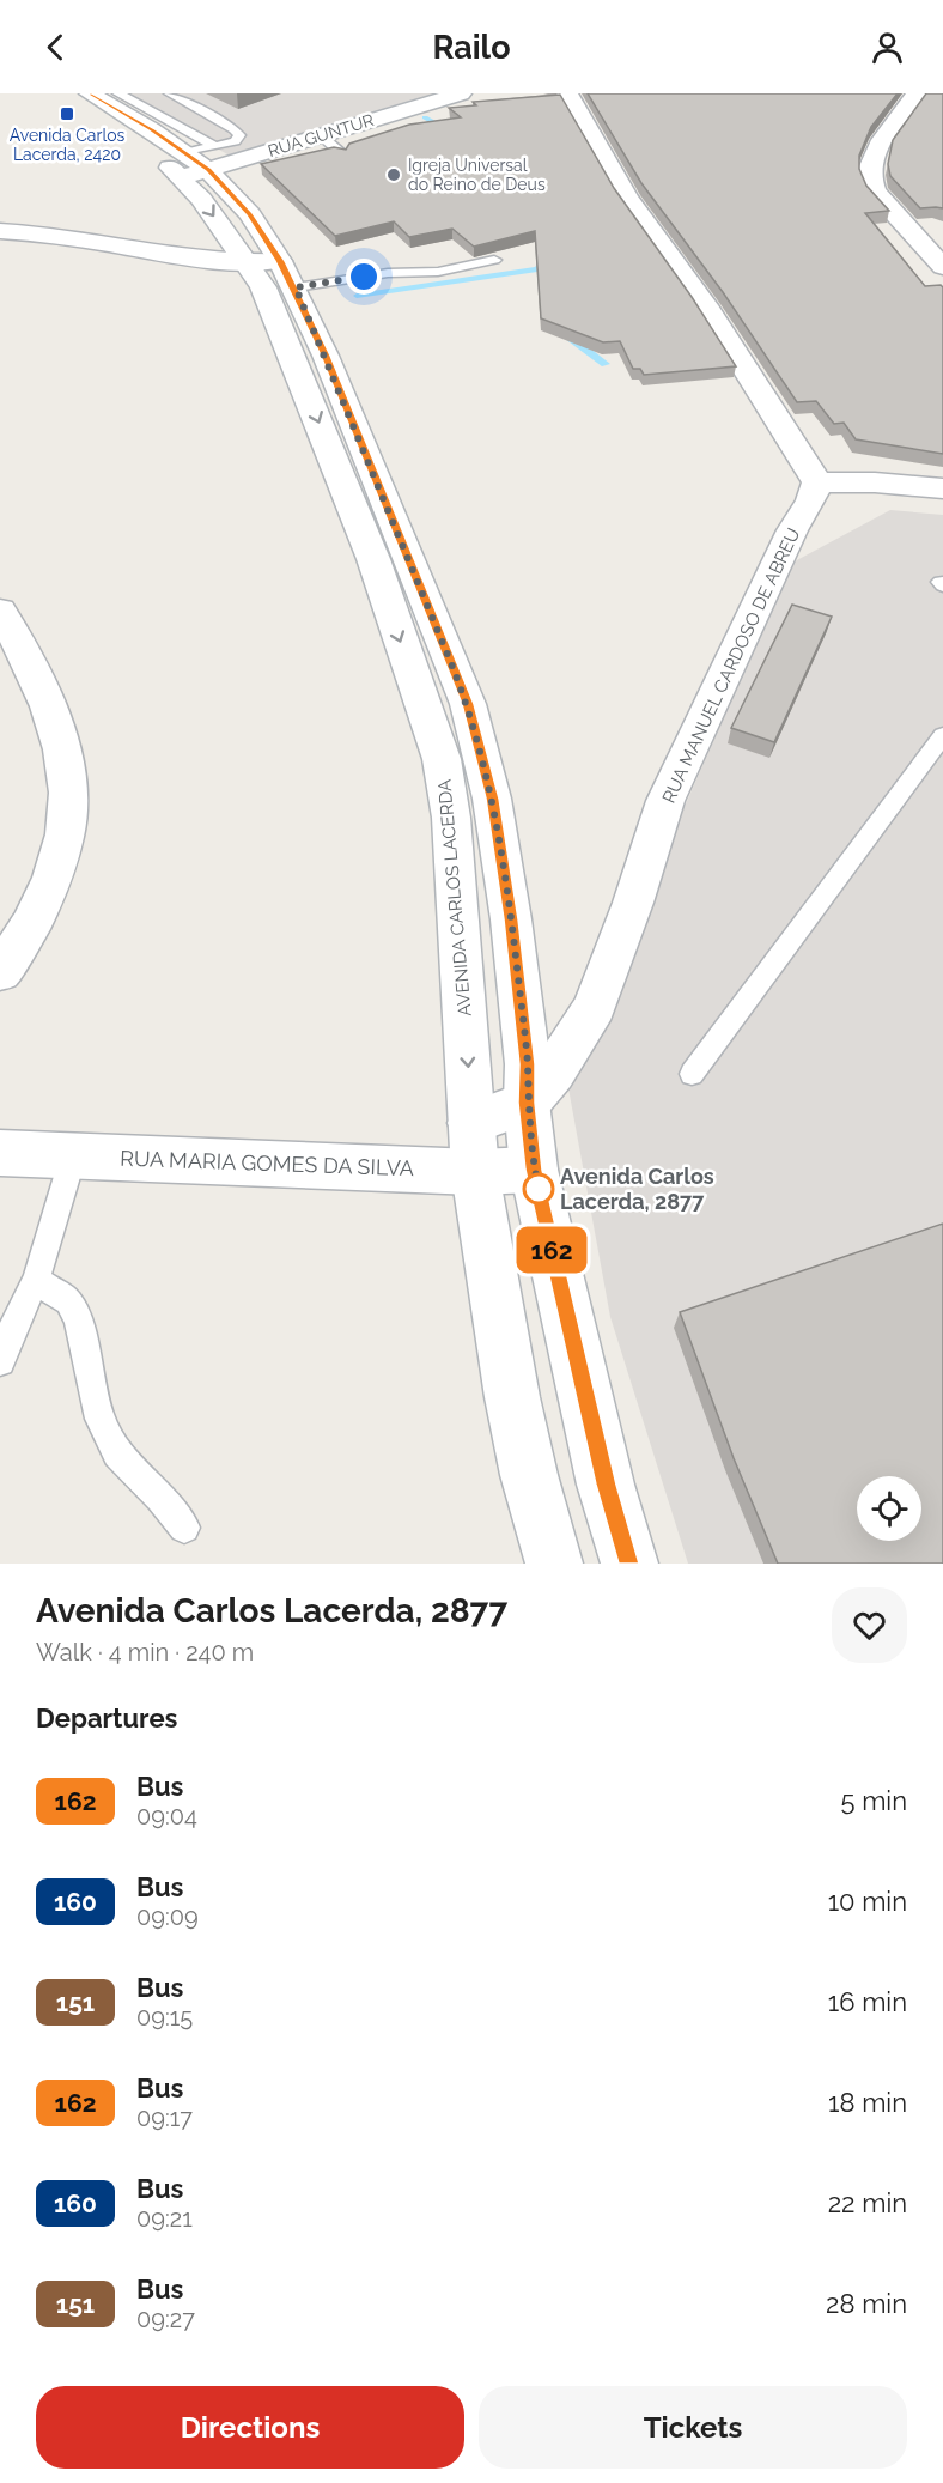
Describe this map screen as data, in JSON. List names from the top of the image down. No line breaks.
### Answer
{"streets":{"main road":["RUA GUNTUR","RUA MANUEL CARDOSO DE ABREU","AVENIDA CARLOS LACERDA","RUA MARIA GOMES DA SILVA"]},"crossings":[["RUA GUNTUR","AVENIDA CARLOS LACERDA"],["RUA MANUEL CARDOSO DE ABREU","AVENIDA CARLOS LACERDA"],["AVENIDA CARLOS LACERDA","RUA MARIA GOMES DA SILVA"]],"places":{"transit":["Avenida Carlos Lacerda, 2420"],"other":["Igreja Universal do Reino de Deus","Avenida Carlos Lacerda, 2877"]},"lines":["bus line 162"],"page":{"header":"Railo","on_map":"162","heading":[["Avenida Carlos Lacerda, 2877","Walk · 4 min · 240 m"],"Departures"],"list":[{"mark":"162","name":"Bus","note":"09:04","value":"5 min"},{"mark":"160","name":"Bus","note":"09:09","value":"10 min"},{"mark":"151","name":"Bus","note":"09:15","value":"16 min"},{"mark":"162","name":"Bus","note":"09:17","value":"18 min"},{"mark":"160","name":"Bus","note":"09:21","value":"22 min"},{"mark":"151","name":"Bus","note":"09:27","value":"28 min"}],"buttons":["Directions","Tickets"]}}
